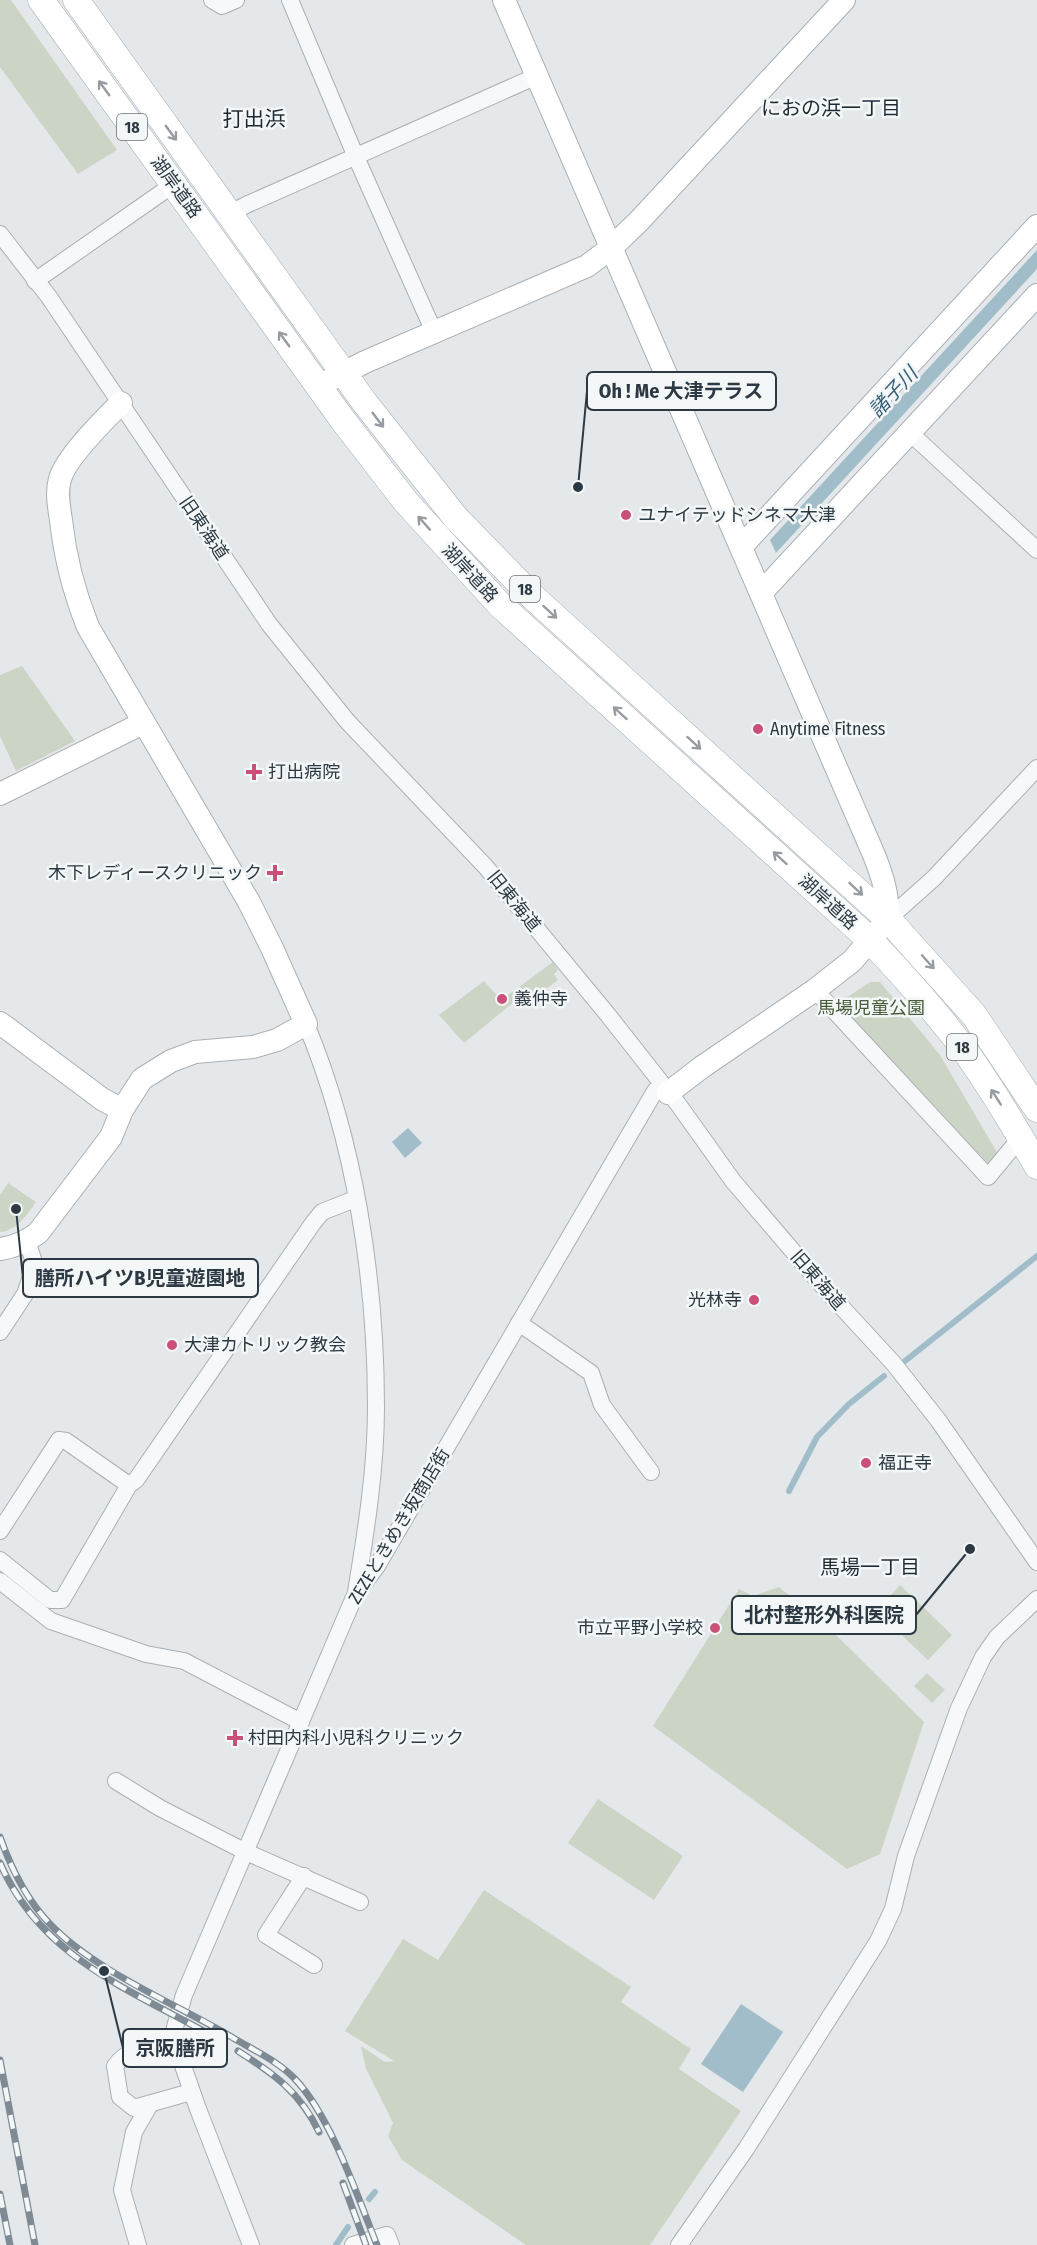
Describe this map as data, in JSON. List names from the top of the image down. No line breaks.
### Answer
{"streets":{"main road":["18","湖岸道路"],"street":["旧東海道","ZEZEときめき坂商店街"]},"crossings":[["旧東海道","ZEZEときめき坂商店街"]],"districts":["におの浜一丁目","打出浜","馬場一丁目"],"water":["諸子川"],"parks":["馬場児童公園"],"places":{"other":["Oh ! Me 大津テラス","ユナイテッドシネマ大津","Anytime Fitness","義仲寺","膳所ハイツB児童遊園地","光林寺","大津カトリック教会","福正寺","北村整形外科医院","市立平野小学校","京阪膳所"],"health":["打出病院","木下レディースクリニック","村田内科小児科クリニック"]}}
